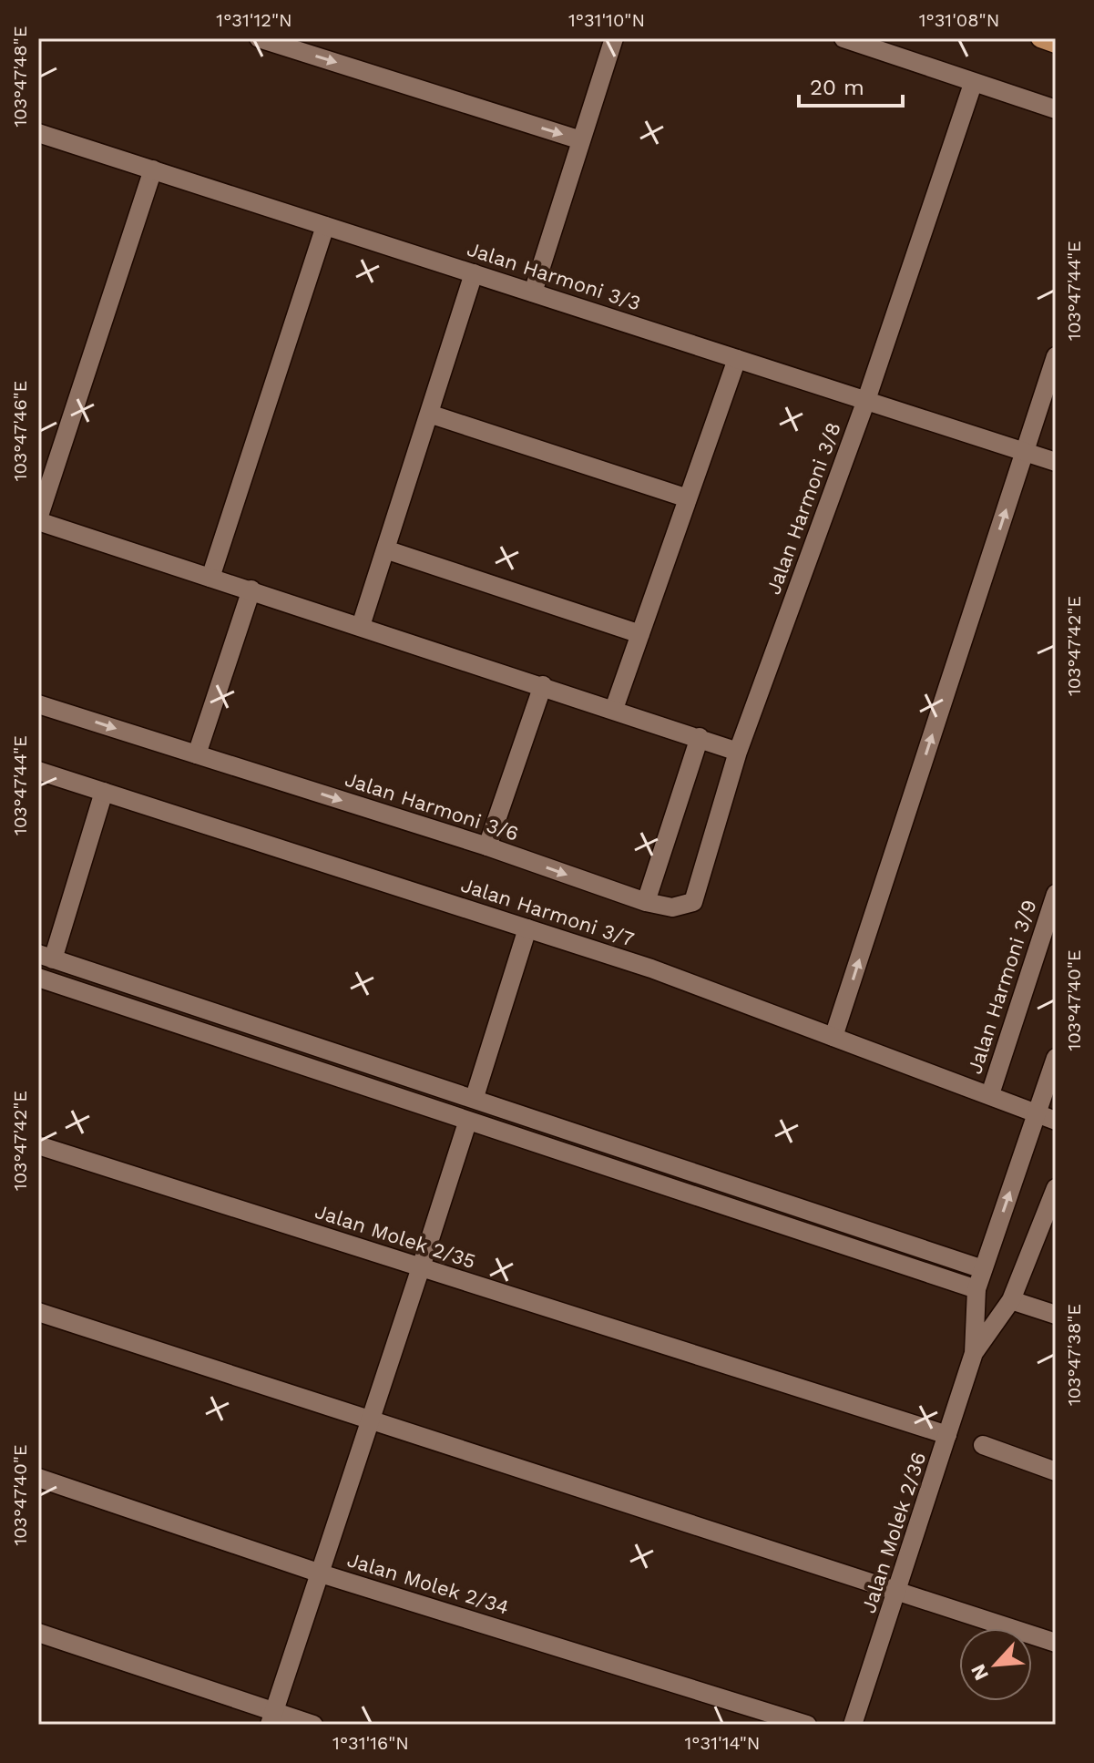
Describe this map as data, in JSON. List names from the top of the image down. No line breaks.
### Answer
{"streets":{"street":["Jalan Harmoni 3/3","Jalan Harmoni 3/8","Jalan Harmoni 3/6","Jalan Harmoni 3/7","Jalan Harmoni 3/9","Jalan Molek 2/35","Jalan Molek 2/36","Jalan Molek 2/34"]},"crossings":[["Jalan Harmoni 3/3","Jalan Harmoni 3/8"],["Jalan Harmoni 3/8","Jalan Harmoni 3/6"],["Jalan Harmoni 3/7","Jalan Harmoni 3/9"],["Jalan Harmoni 3/7","Jalan Molek 2/36"],["Jalan Molek 2/35","Jalan Molek 2/36"]],"one_way":["Jalan Harmoni 3/6"],"scale_bar":"20 m","north":"bottom left","coordinates":["1°31'12\"N","1°31'10\"N","1°31'08\"N","103°47'48\"E","103°47'44\"E","103°47'46\"E","103°47'42\"E","103°47'40\"E","103°47'38\"E","1°31'16\"N","1°31'14\"N"]}
